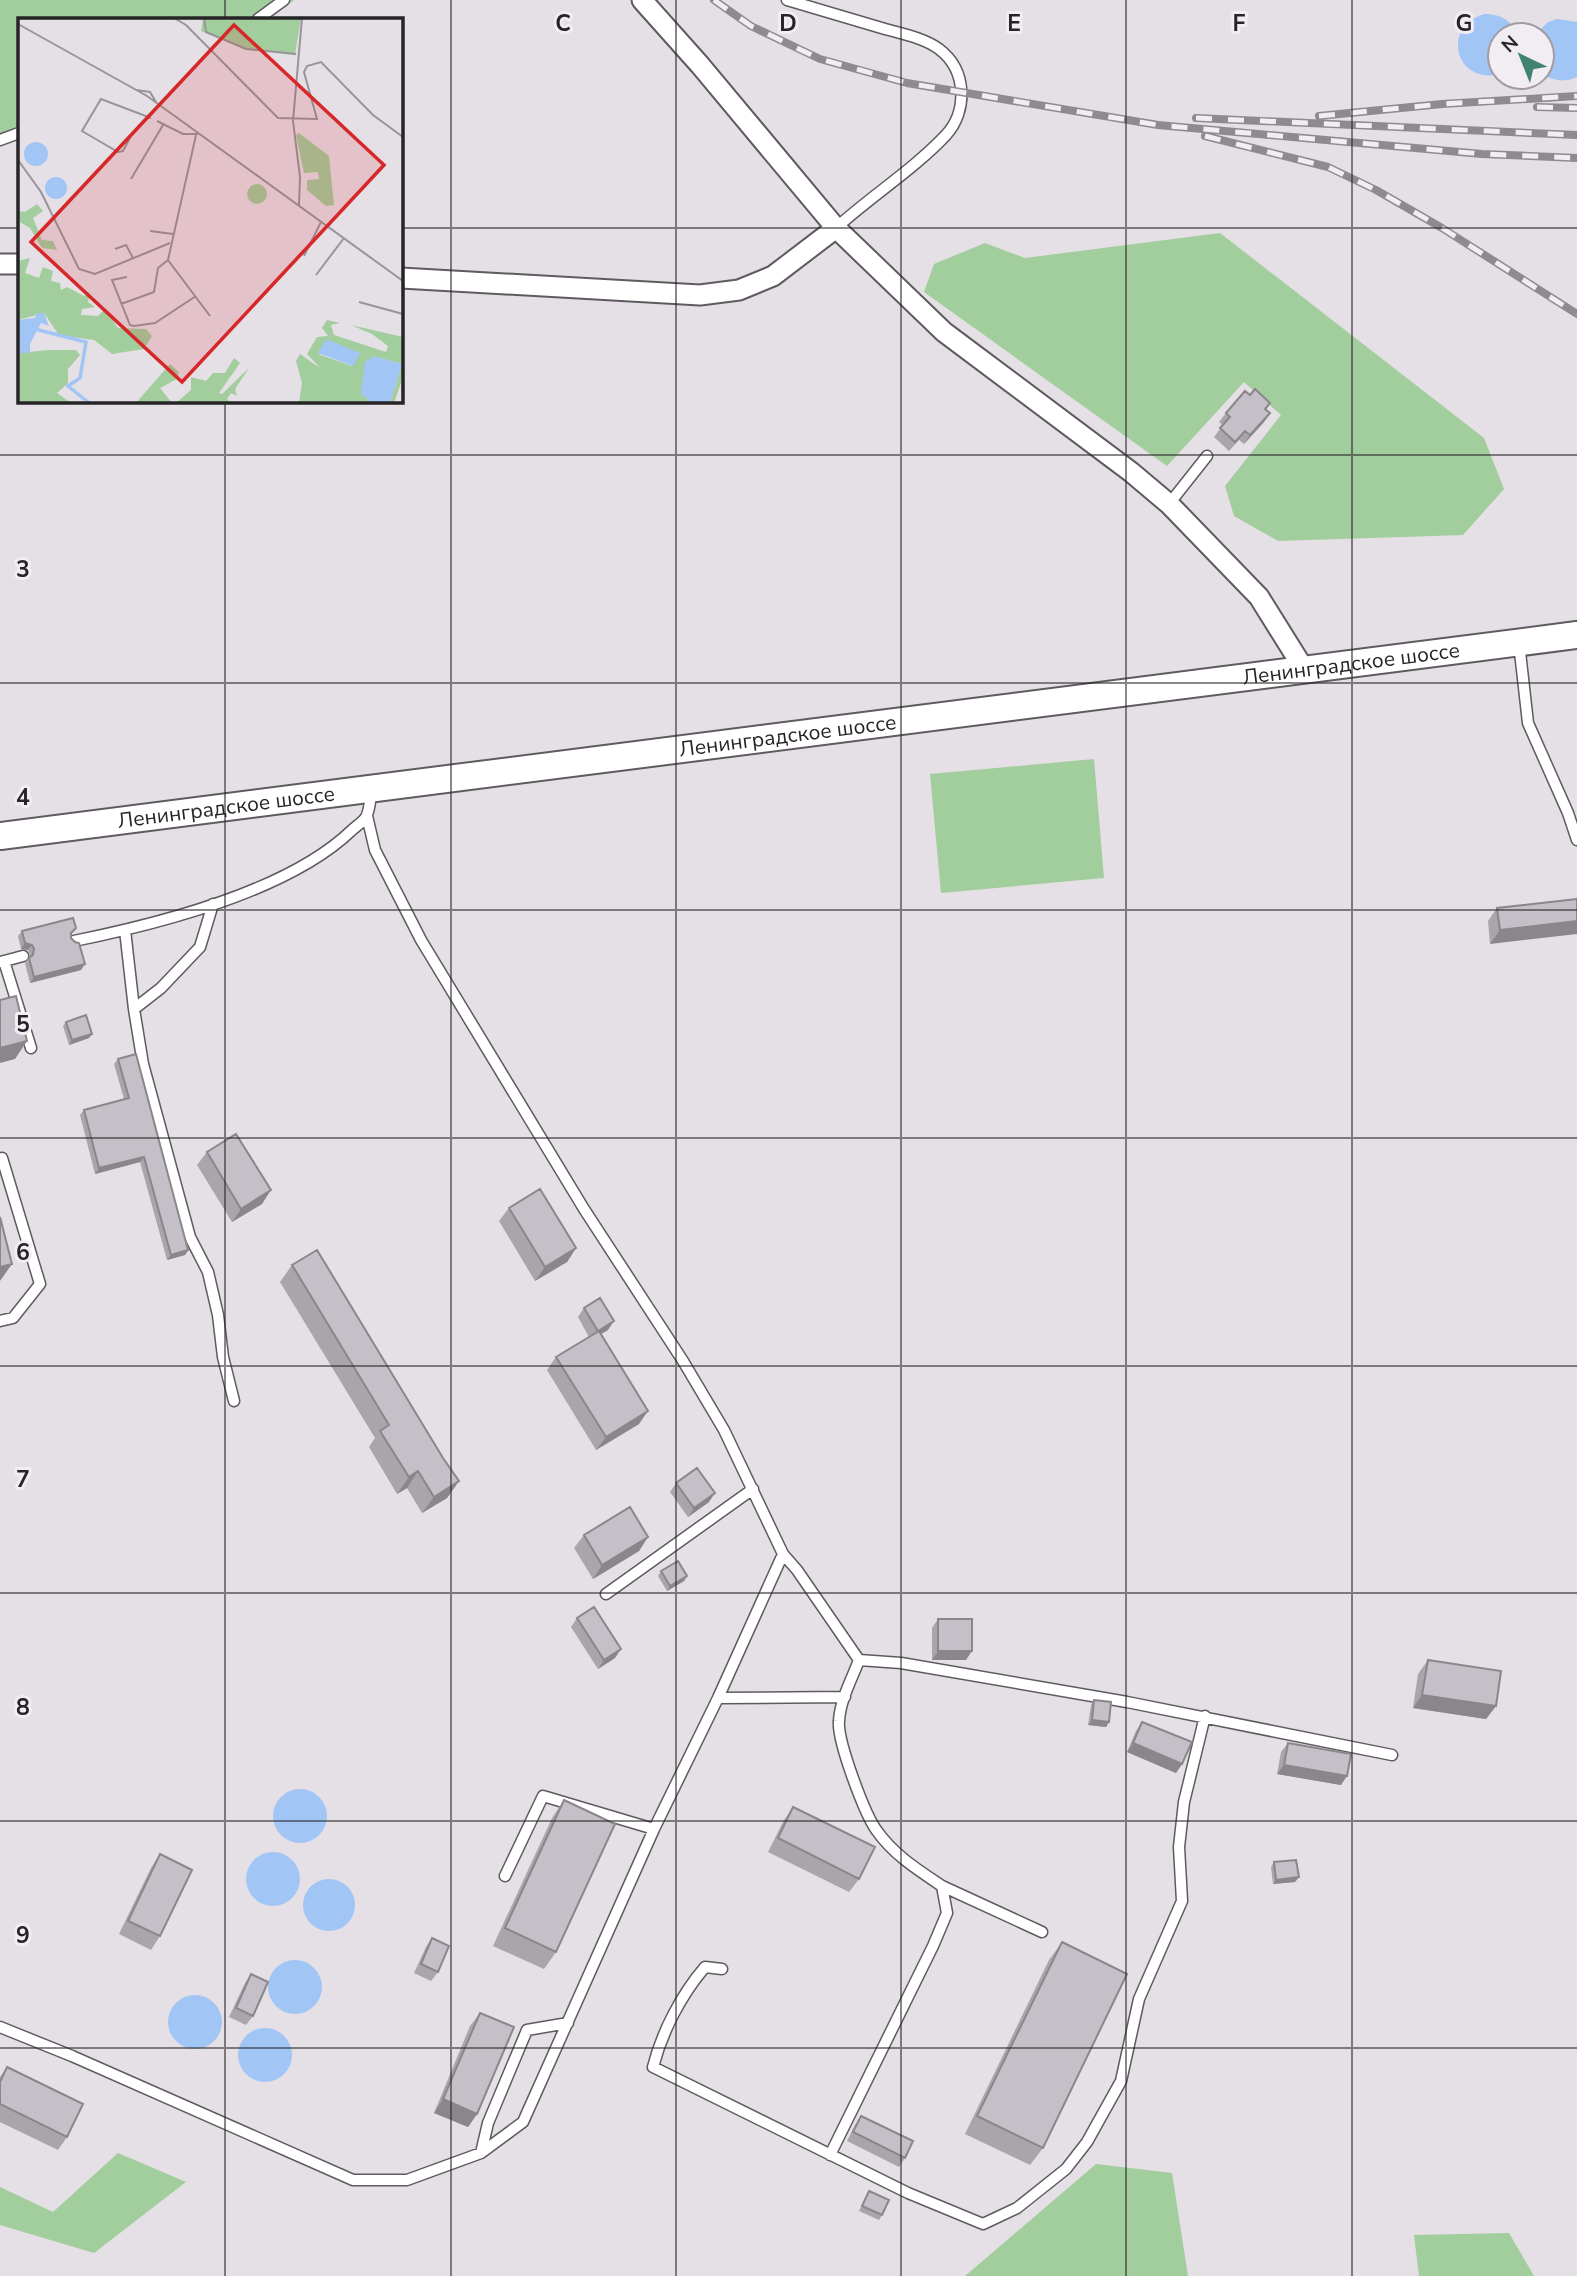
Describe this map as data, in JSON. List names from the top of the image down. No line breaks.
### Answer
{"streets":{"main road":["Ленинградское шоссе"]},"north":"top left","grid":{"columns":["C","D","E","F","G"],"rows":["3","4","5","6","7","8","9"]}}
